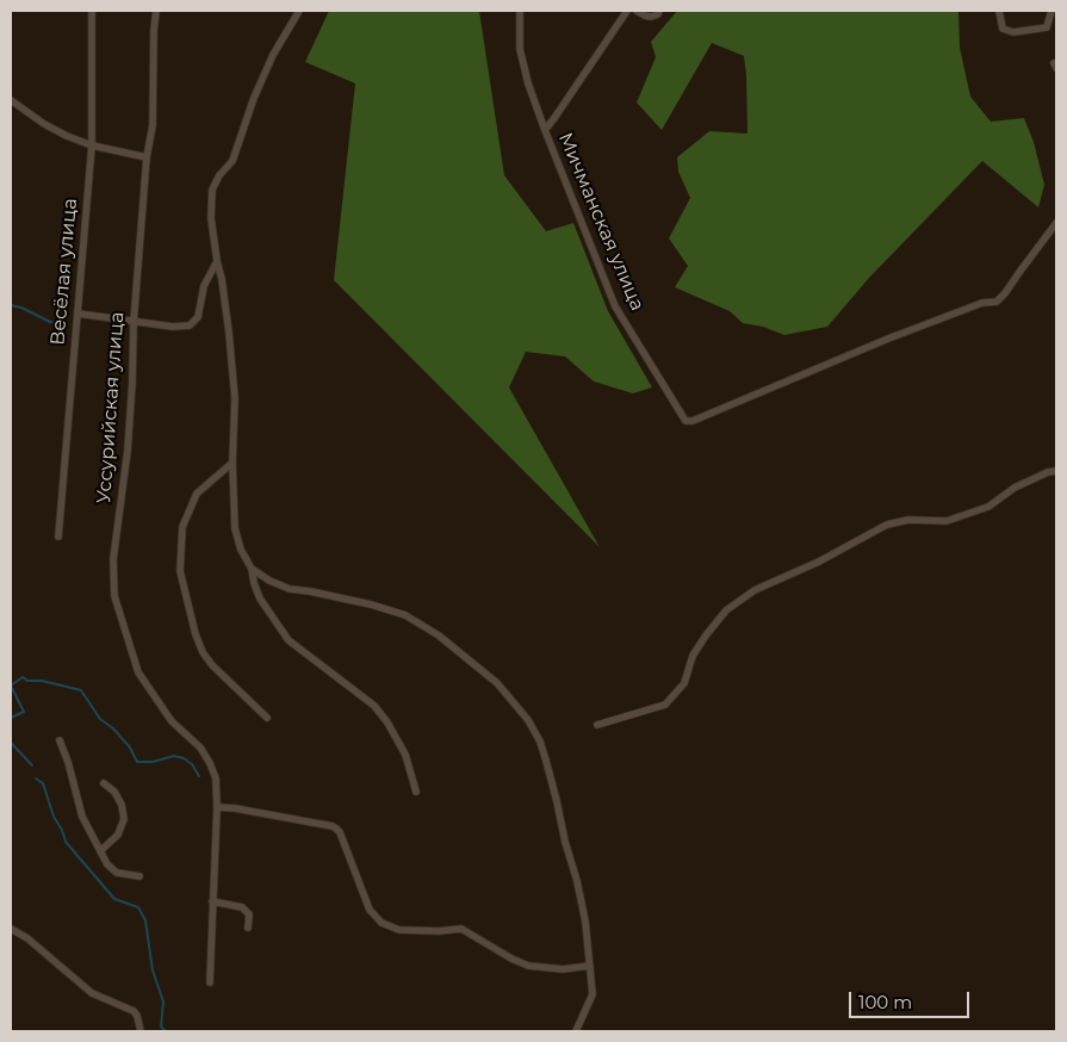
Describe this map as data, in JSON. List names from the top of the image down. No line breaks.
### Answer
{"streets":{"street":["Мичманская улица","Весёлая улица","Уссурийская улица"]},"scale_bar":"100 m"}
